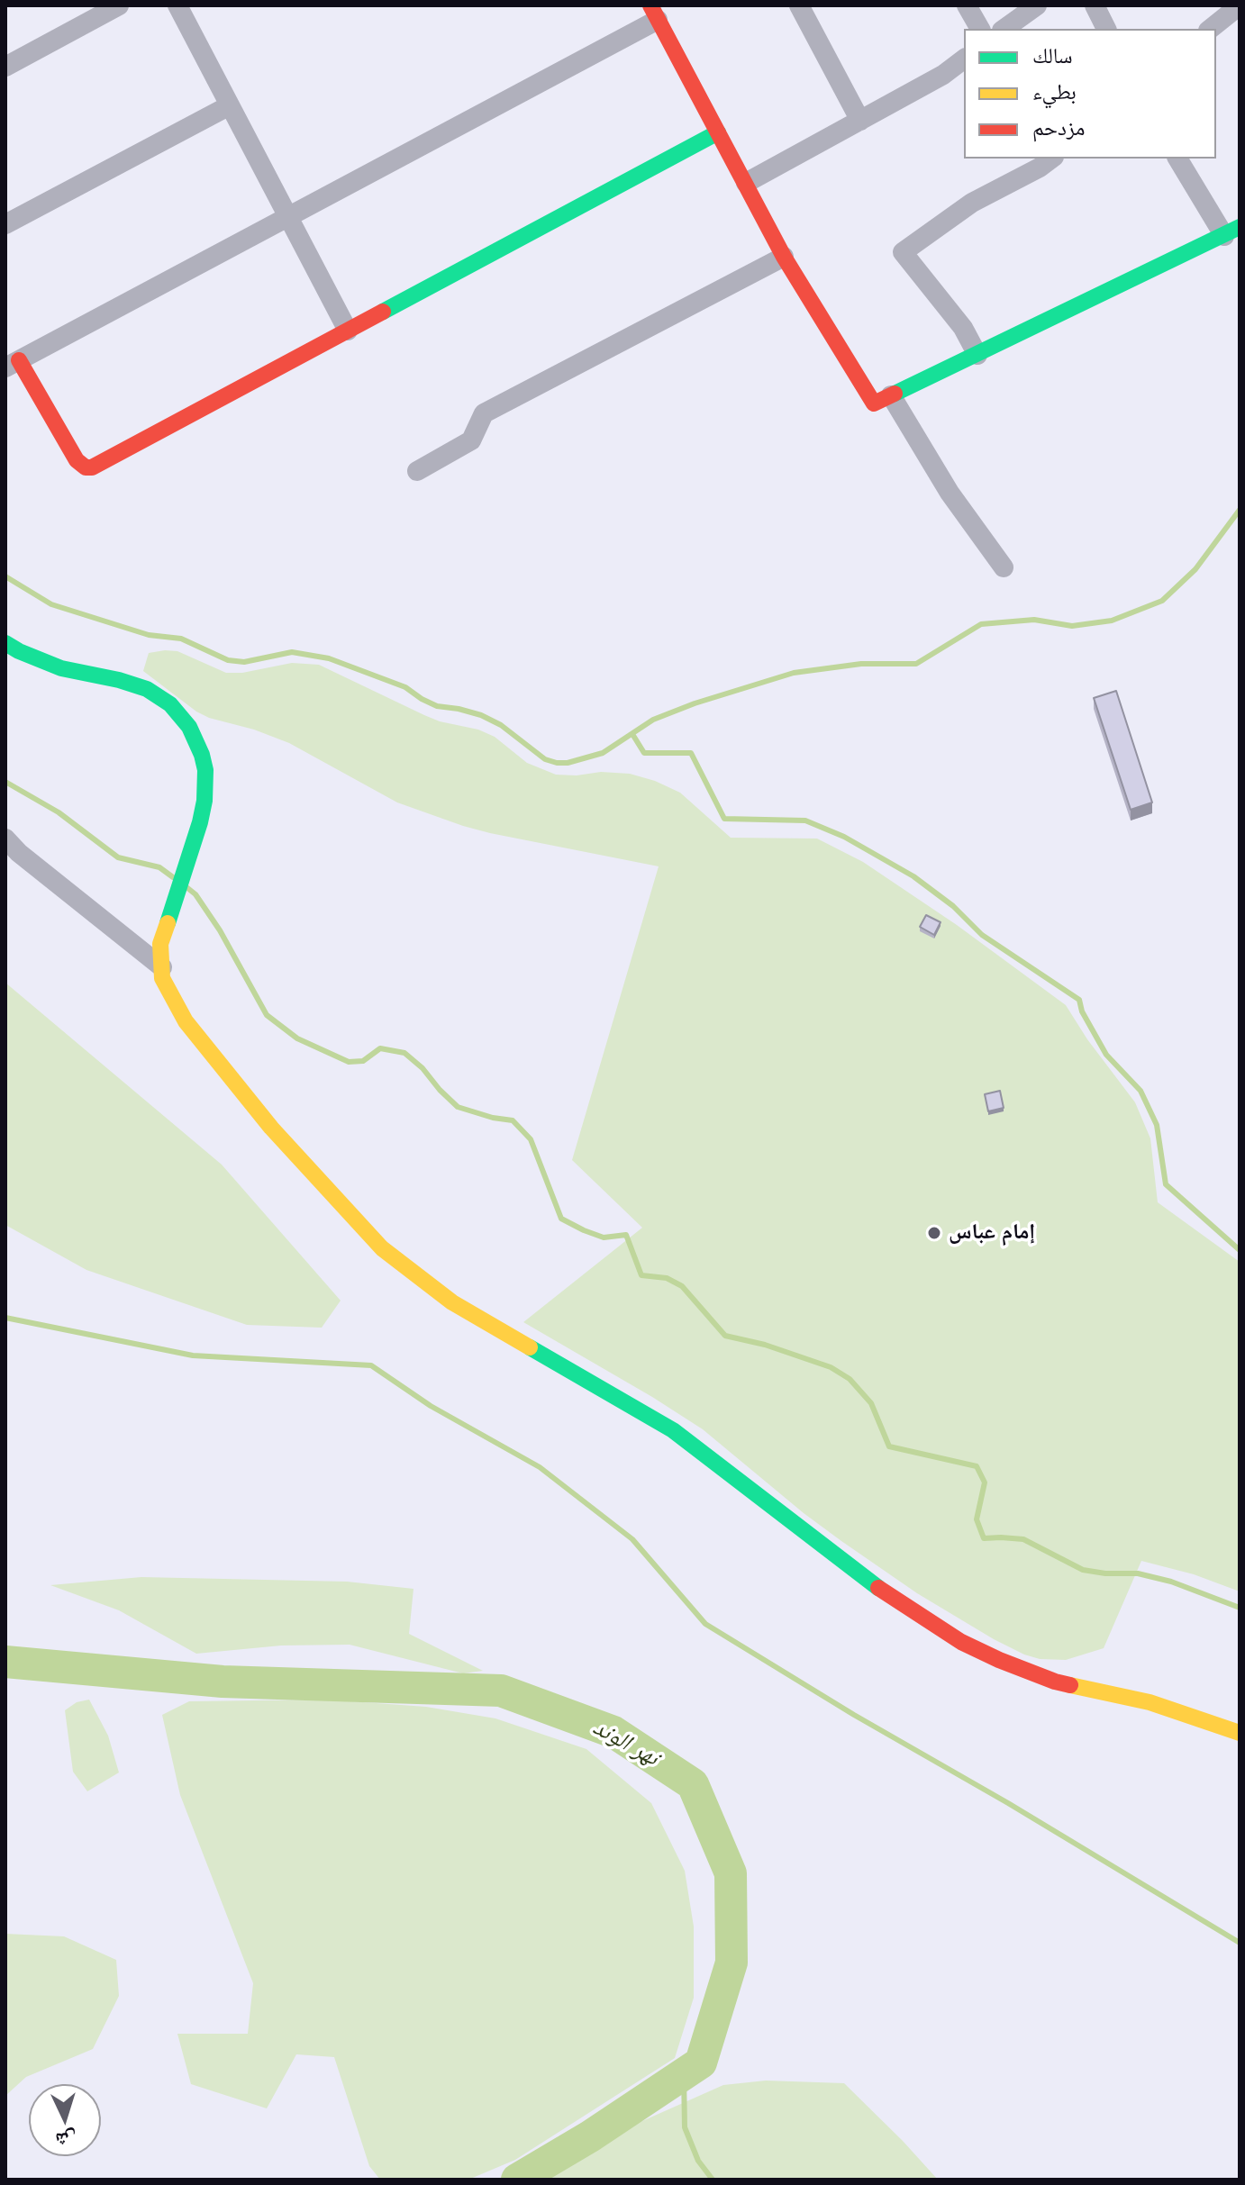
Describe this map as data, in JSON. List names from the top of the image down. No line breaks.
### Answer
{"water":["نهر الوند"],"places":["إمام عباس"],"legend":["سالك","بطيء","مزدحم"],"north":"bottom"}
